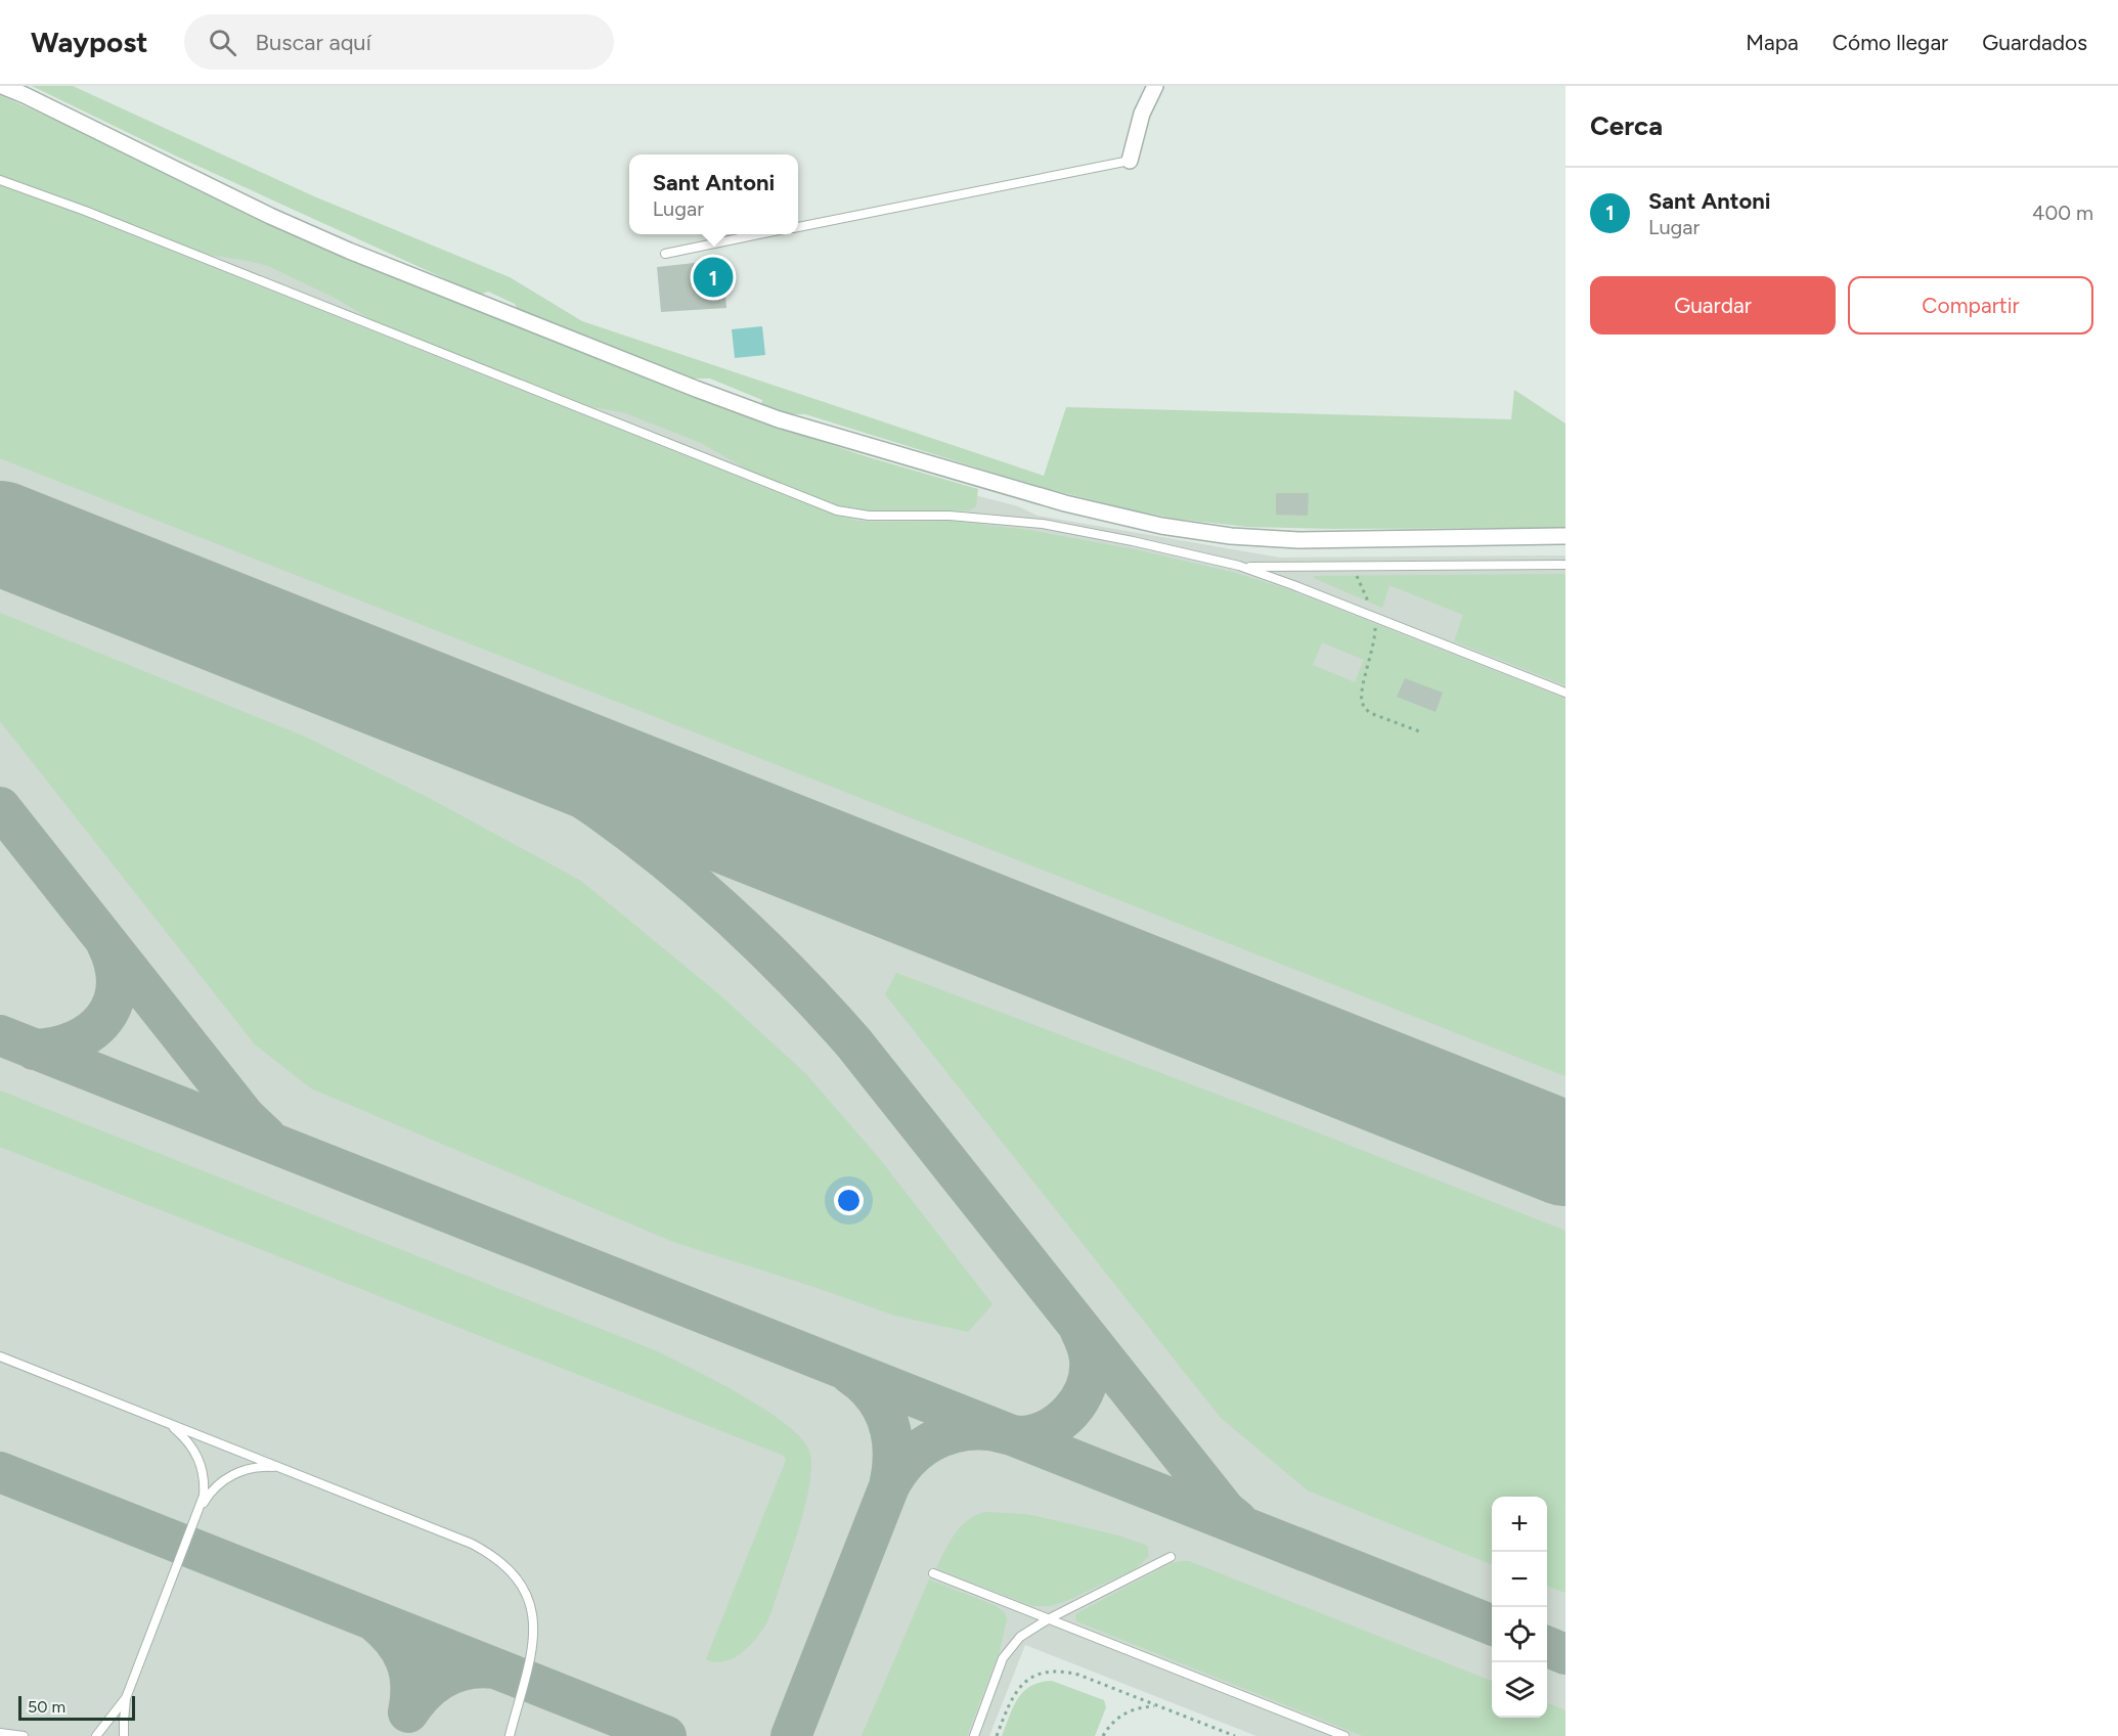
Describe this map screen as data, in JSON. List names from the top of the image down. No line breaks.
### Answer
{"scale_bar":"50 m","page":{"header":"Waypost","search":"Buscar aquí","nav":["Mapa","Cómo llegar","Guardados"],"heading":"Cerca","popup":["Sant Antoni","Lugar"],"list":[{"mark":"1","name":"Sant Antoni","note":"Lugar","value":"400 m"}],"pins":"1","buttons":["Guardar","Compartir"],"map_buttons":["+","−"],"scale":"50 m"}}
